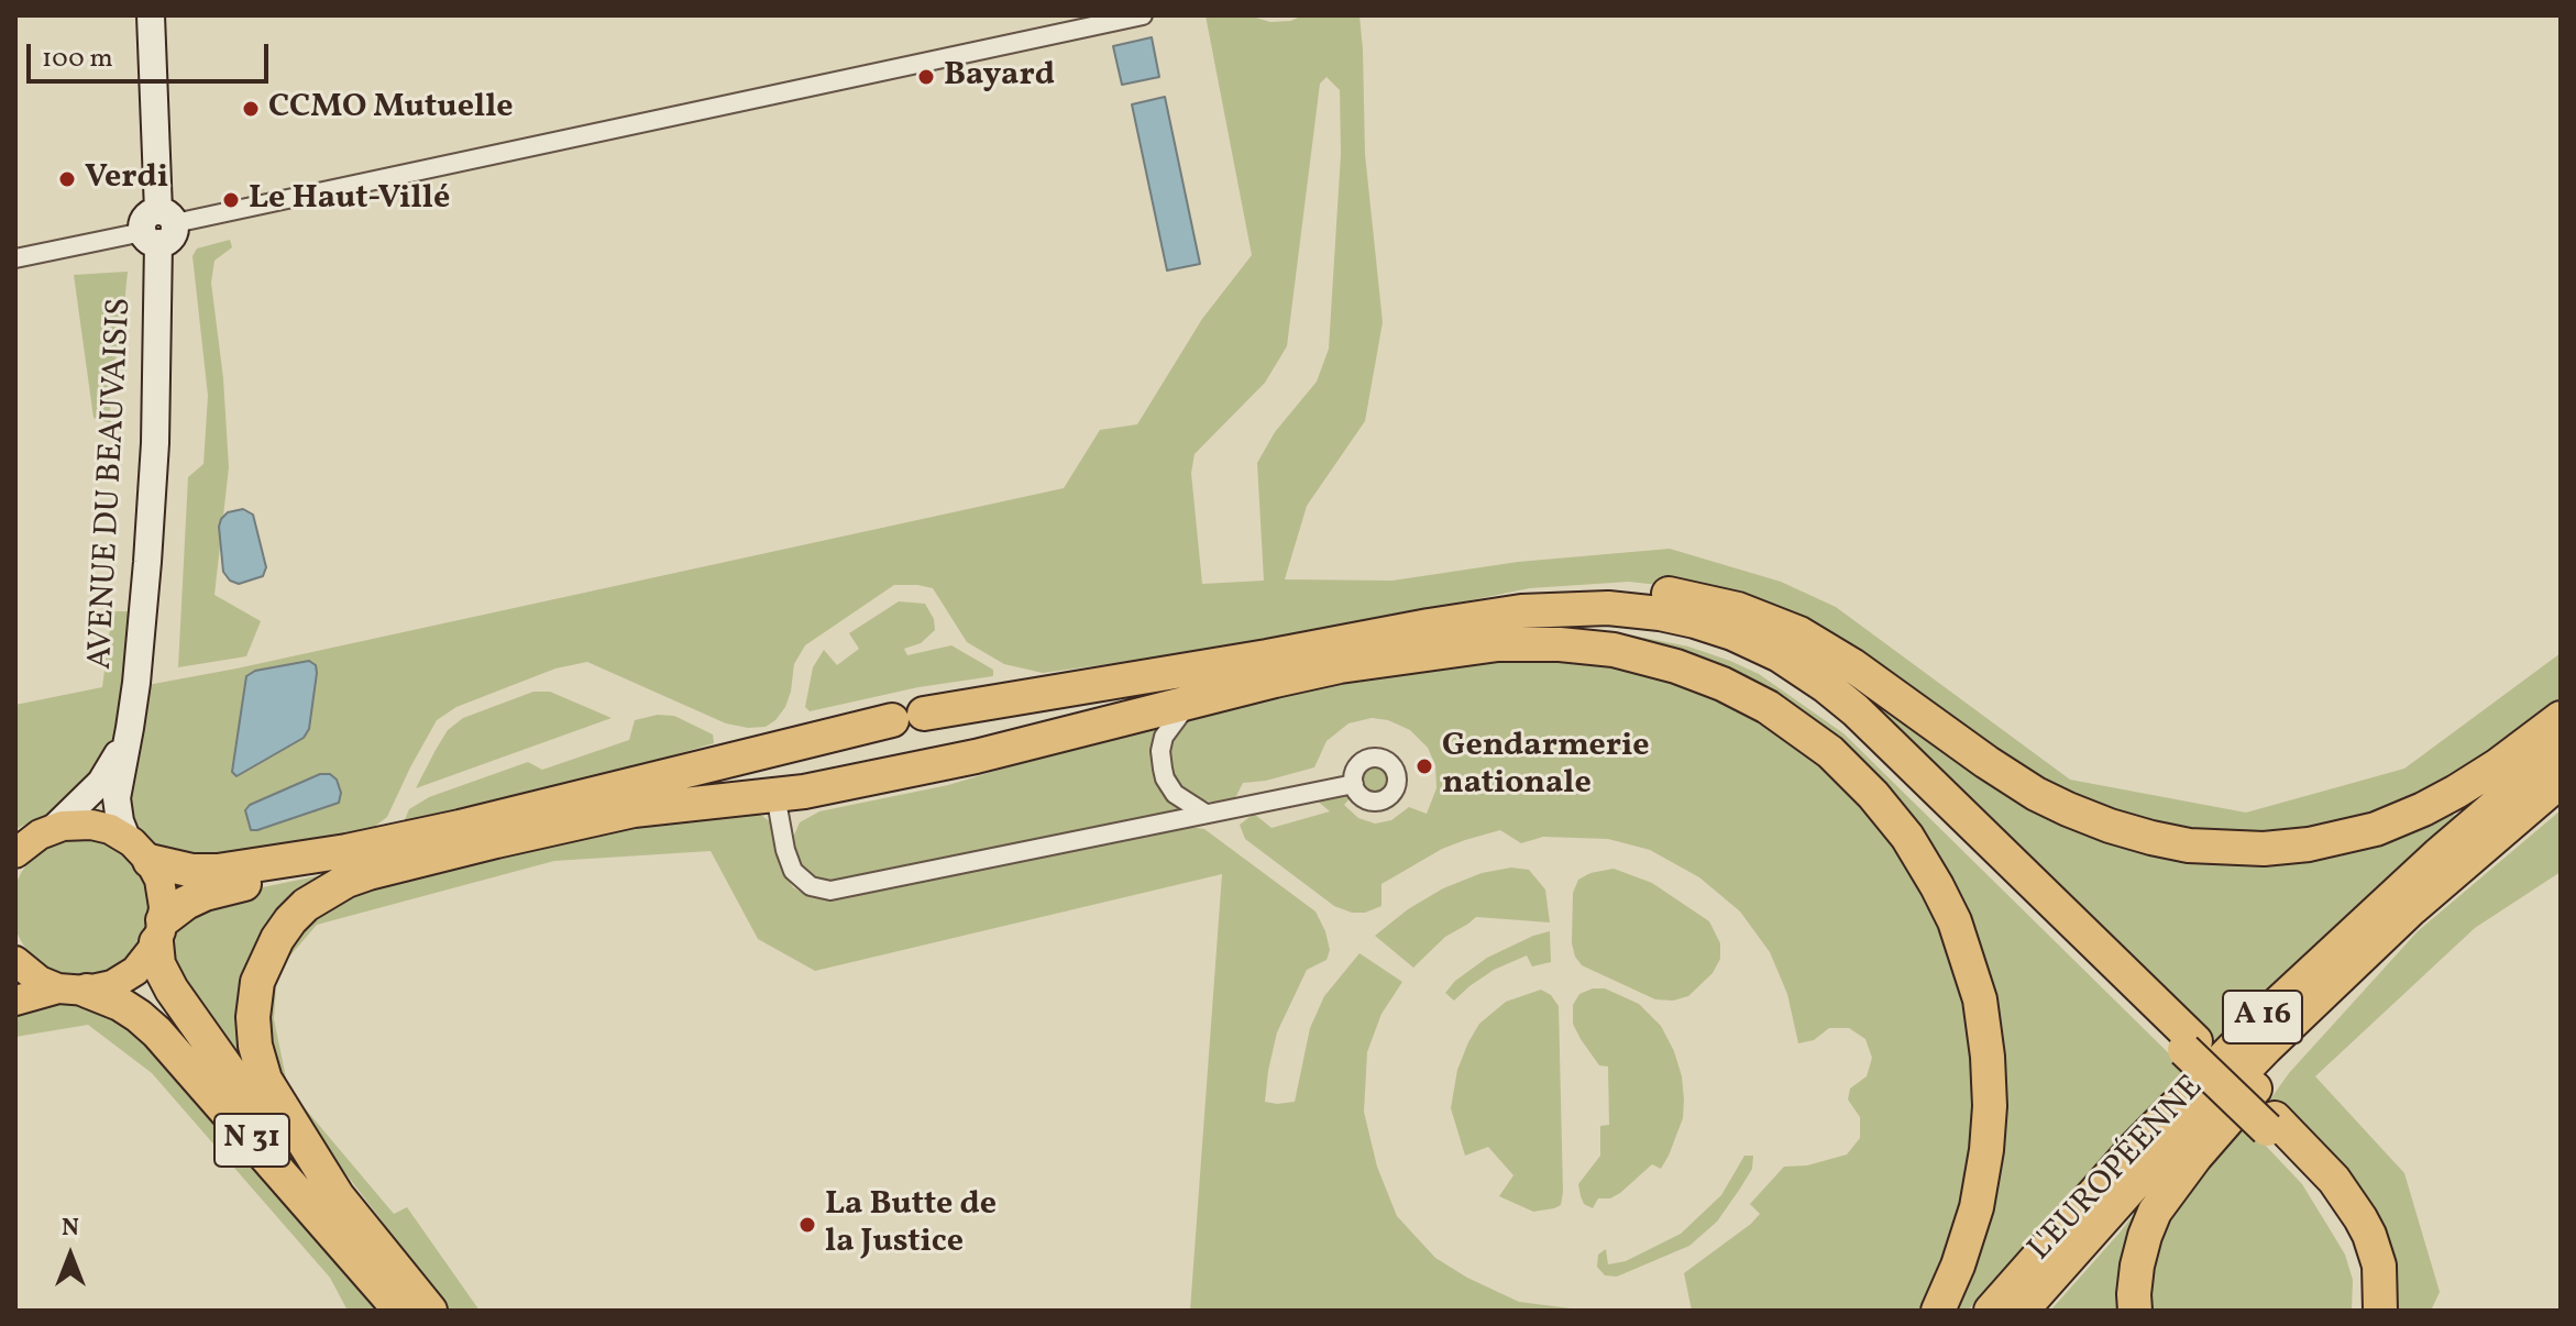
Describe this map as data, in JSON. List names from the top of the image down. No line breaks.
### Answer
{"streets":{"highway":["A 16","N 31","L'EUROPÉENNE"],"street":["AVENUE DU BEAUVAISIS"]},"places":["Bayard","CCMO Mutuelle","Verdi","Le Haut-Villé","Gendarmerie nationale","La Butte de la Justice"],"scale_bar":"100 m","north":"top"}
